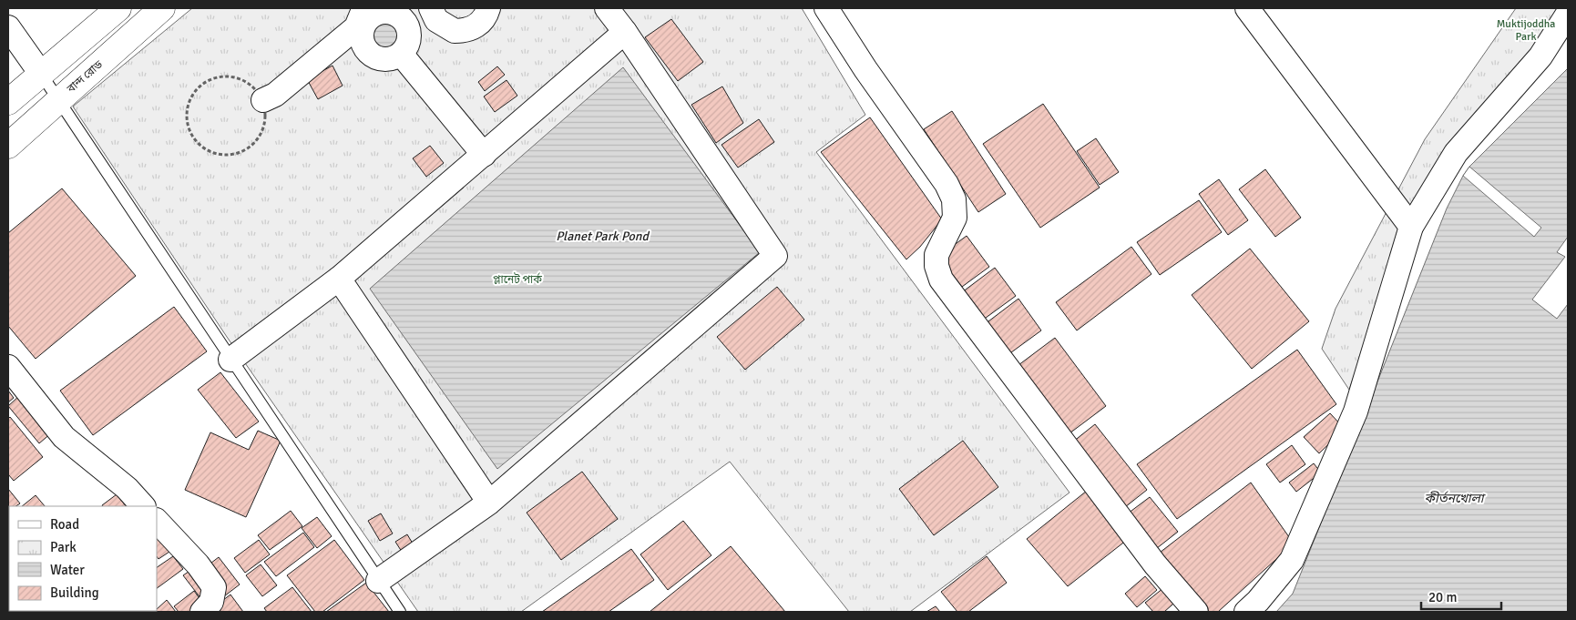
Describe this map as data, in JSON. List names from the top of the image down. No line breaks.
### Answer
{"streets":{"highway":["বান্দ রোড"]},"water":["Planet Park Pond","কীর্তনখোলা"],"parks":["Muktijoddha Park","প্লানেট পার্ক"],"legend":["Road","Park","Water","Building"],"scale_bar":"20 m"}
